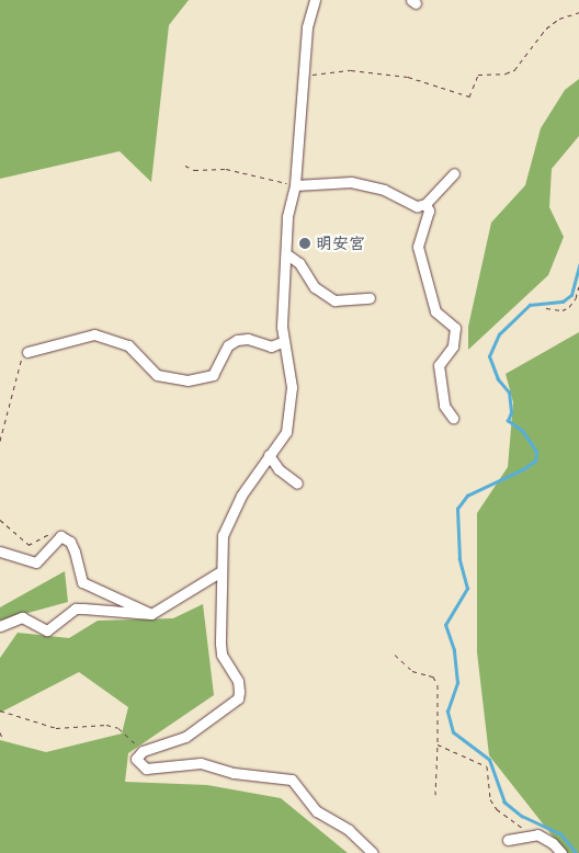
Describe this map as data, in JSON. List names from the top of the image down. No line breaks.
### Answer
{"places":["明安宮"]}
